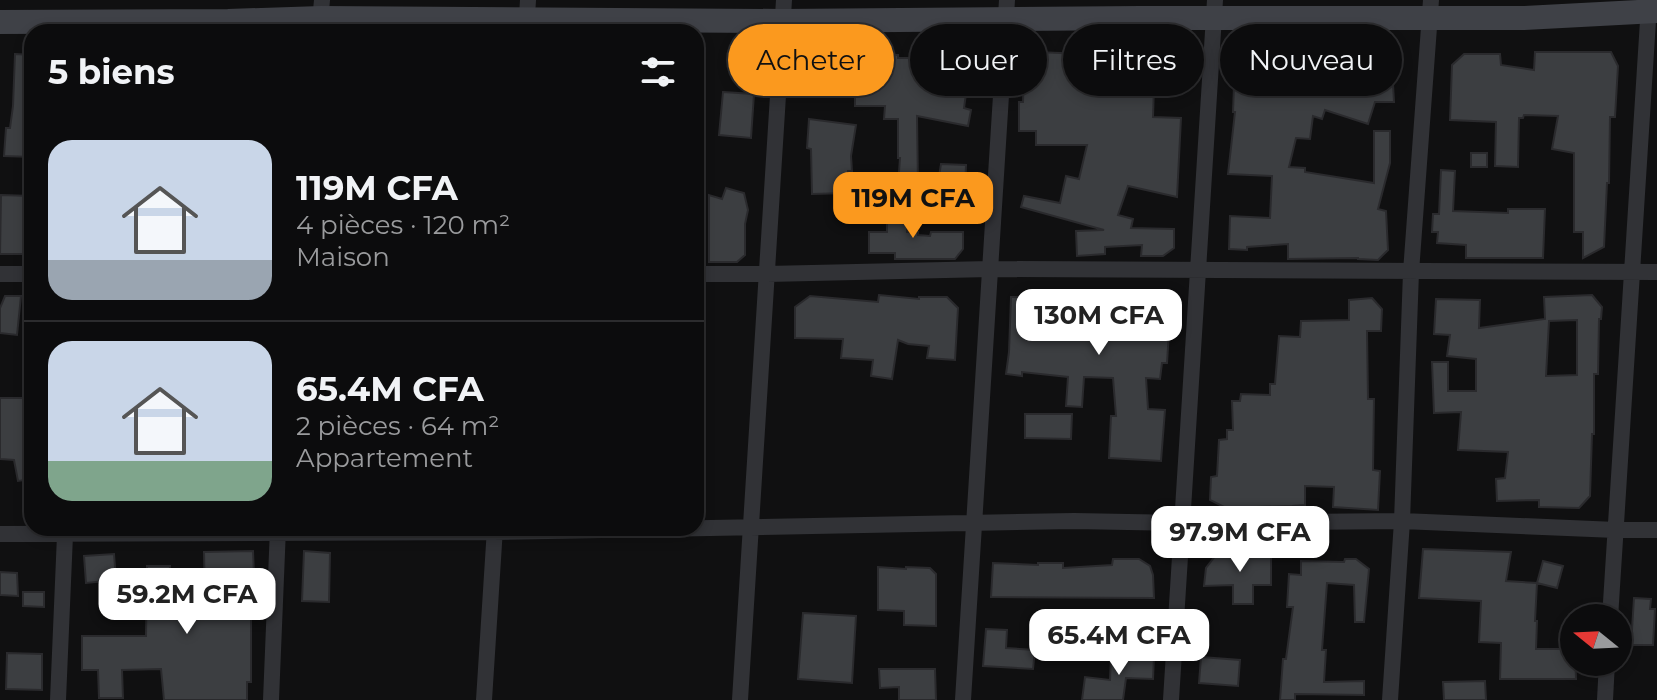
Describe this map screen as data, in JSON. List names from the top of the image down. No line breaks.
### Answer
{"north":"left","page":{"chip":["Acheter","Louer","Filtres","Nouveau"],"heading":"5 biens","list":[{"name":"119M CFA","note":"4 pièces · 120 m² · Maison"},{"name":"65.4M CFA","note":"2 pièces · 64 m² · Appartement"}],"price":["119M CFA","130M CFA","97.9M CFA","59.2M CFA","65.4M CFA"]}}
